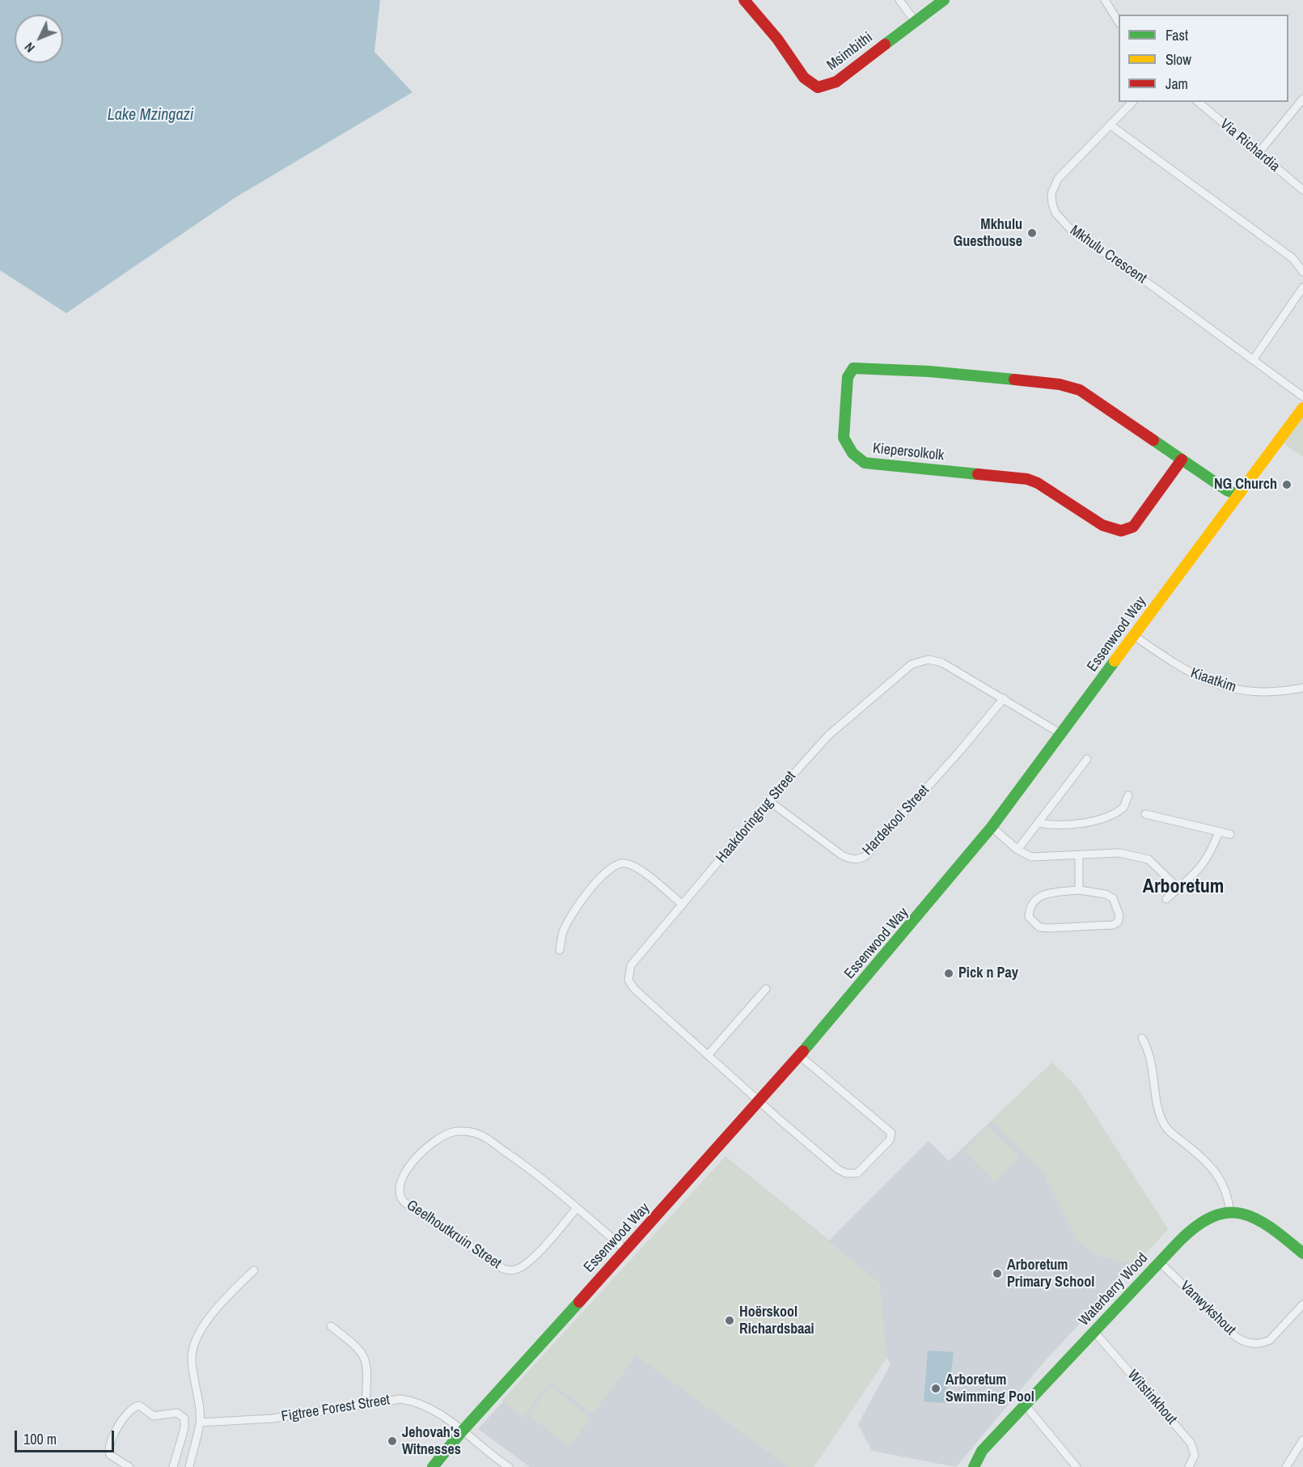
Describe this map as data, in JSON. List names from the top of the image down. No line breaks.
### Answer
{"streets":{"street":["Msimbithi","Via Richardia","Mkhulu Crescent","Kiepersolkolk","Essenwood Way","Kiaatkim","Haakdoringrug Street","Hardekool Street","Geelhoutkruin Street","Waterberry Wood","Vanwykshout","Witstinkhout","Figtree Forest Street"]},"crossings":[["Kiepersolkolk","Essenwood Way"],["Essenwood Way","Kiaatkim"],["Essenwood Way","Haakdoringrug Street"],["Essenwood Way","Geelhoutkruin Street"],["Essenwood Way","Figtree Forest Street"],["Haakdoringrug Street","Hardekool Street"],["Waterberry Wood","Vanwykshout"],["Waterberry Wood","Witstinkhout"]],"districts":["Arboretum"],"water":["Lake Mzingazi"],"places":["Mkhulu Guesthouse","NG Church","Pick n Pay","Arboretum Primary School","Hoërskool Richardsbaai","Arboretum Swimming Pool","Jehovah's Witnesses"],"legend":["Fast","Slow","Jam"],"scale_bar":"100 m","north":"bottom left"}
